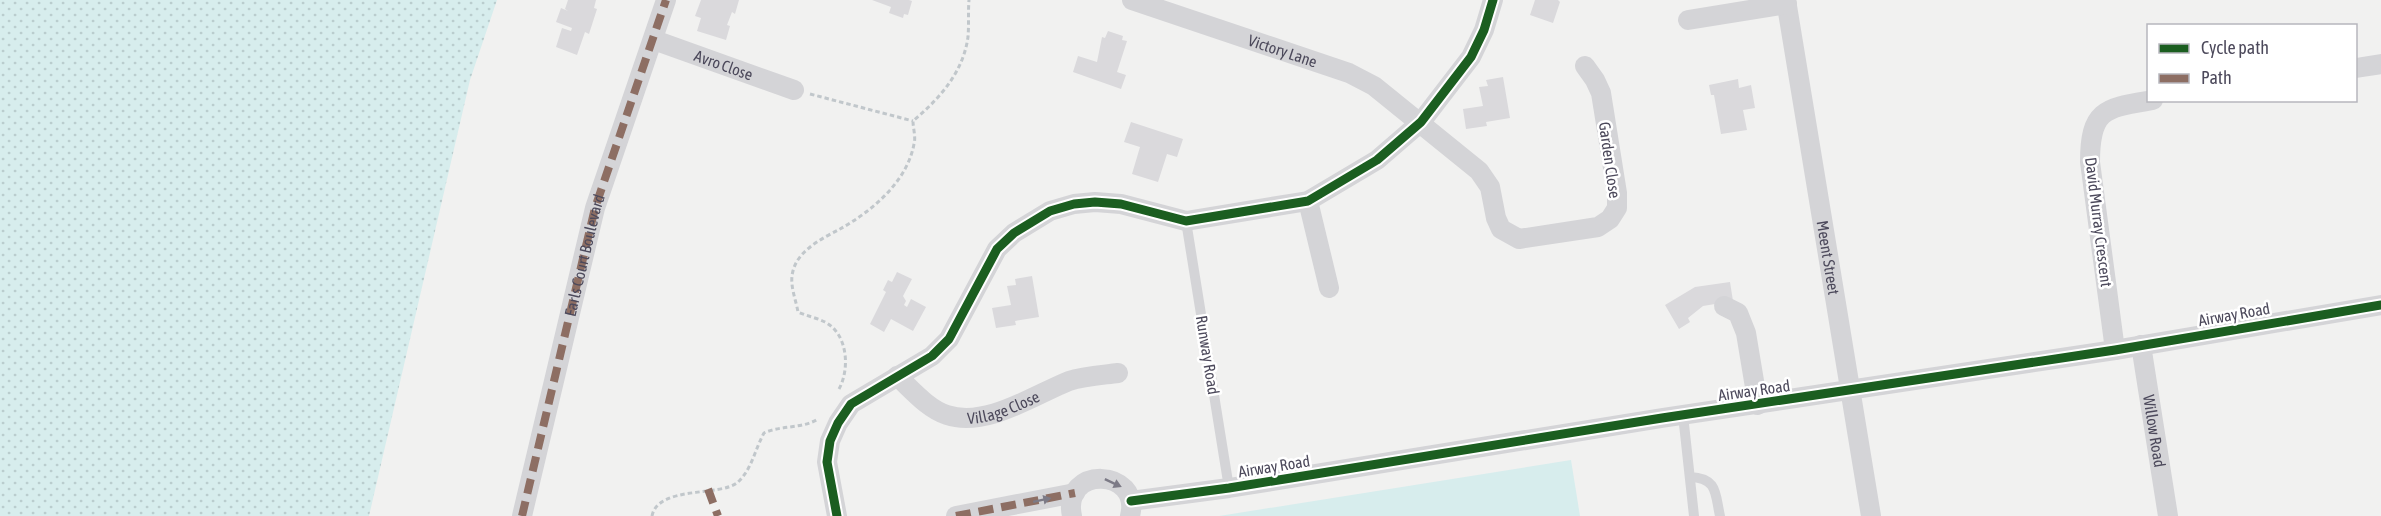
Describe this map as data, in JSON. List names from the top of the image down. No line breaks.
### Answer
{"streets":{"street":["Victory Lane","Avro Close","Garden Close","David Murray Crescent","Earls Court Boulevard","Meent Street","Airway Road","Village Close","Willow Road"],"lane":["Runway Road"]},"crossings":[["Victory Lane","Garden Close"],["Avro Close","Earls Court Boulevard"],["David Murray Crescent","Airway Road"],["Meent Street","Airway Road"],["Airway Road","Runway Road"],["Airway Road","Willow Road"]],"legend":["Cycle path","Path"]}
